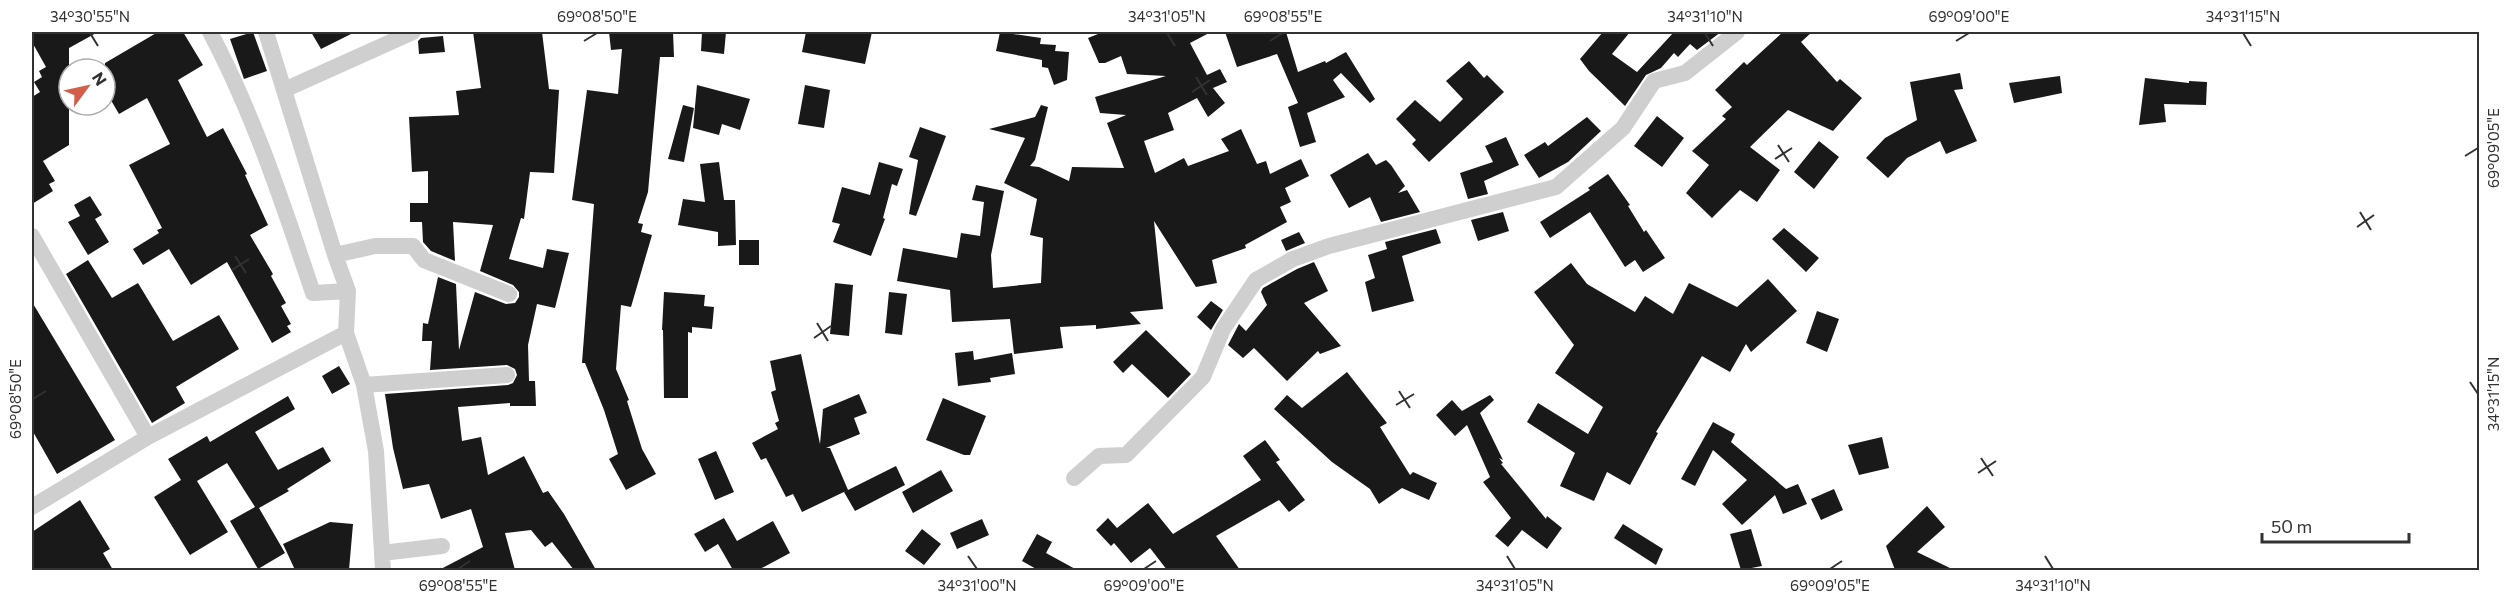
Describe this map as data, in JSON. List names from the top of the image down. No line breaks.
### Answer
{"scale_bar":"50 m","north":"top right","coordinates":["34°30'55\"N","69°08'50\"E","34°31'05\"N","69°08'55\"E","34°31'10\"N","69°09'00\"E","34°31'15\"N","69°09'05\"E","34°31'00\"N"]}
